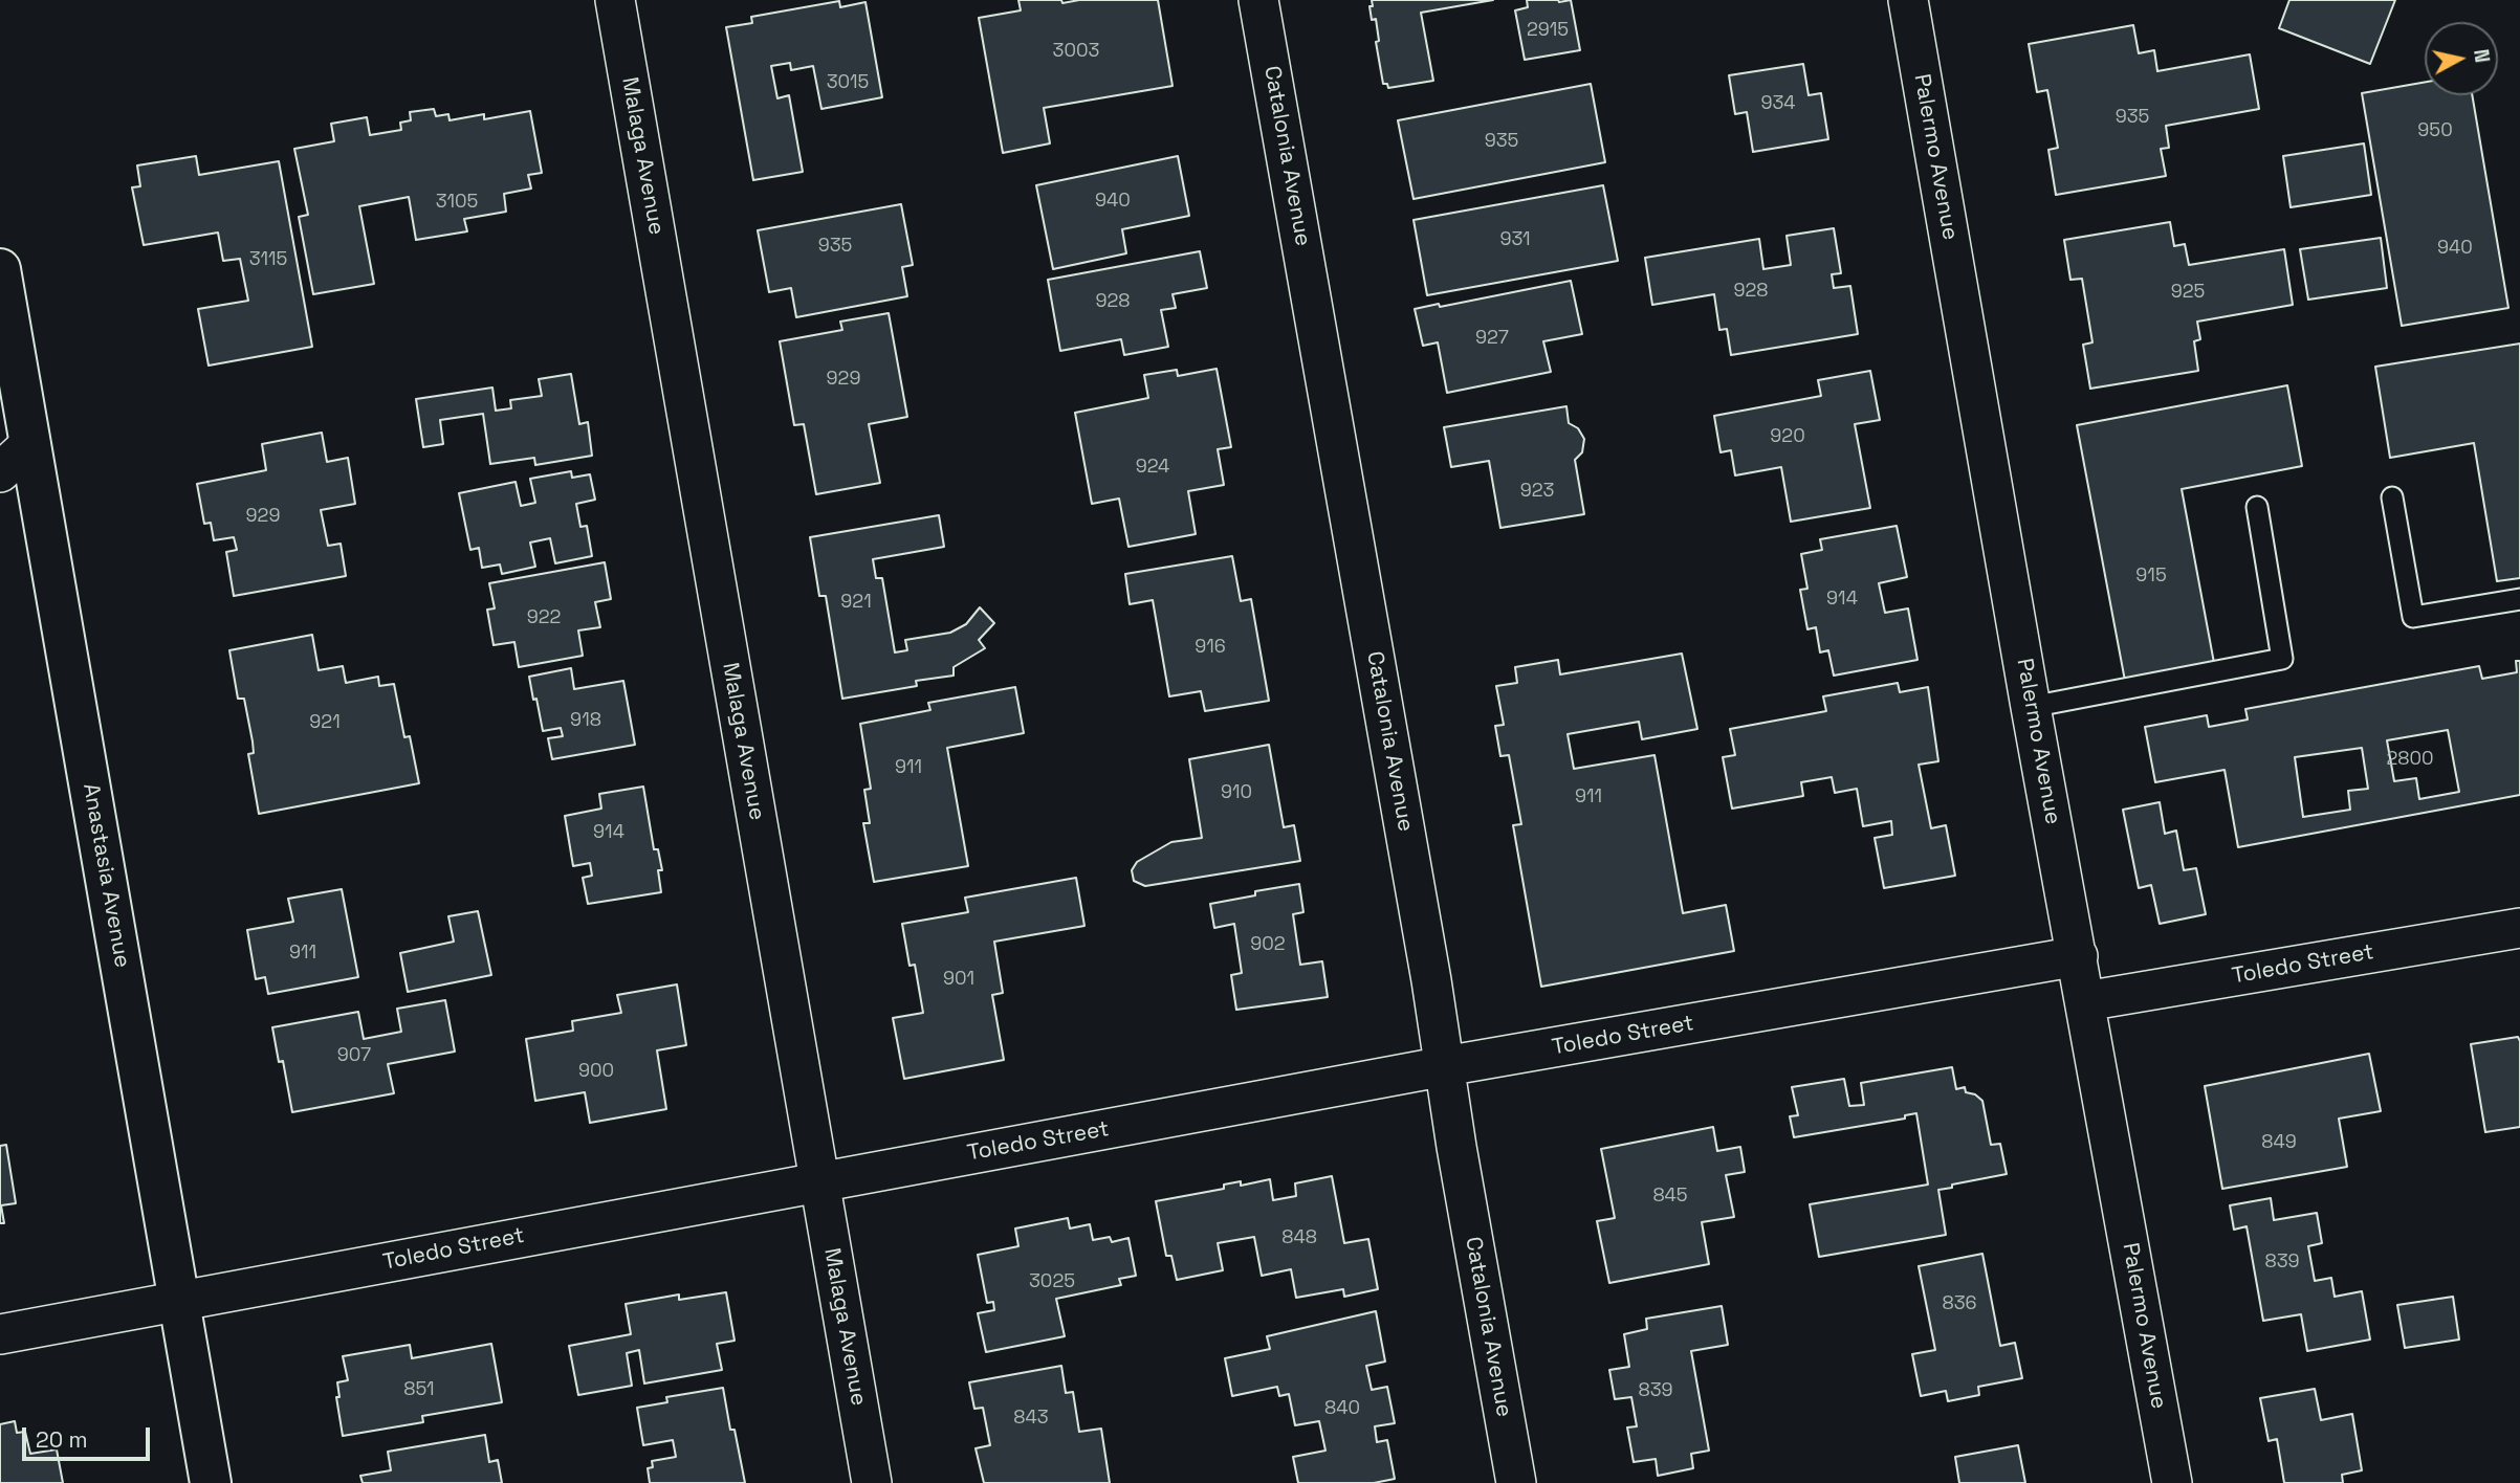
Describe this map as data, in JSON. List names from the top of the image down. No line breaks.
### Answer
{"streets":{"street":["Malaga Avenue","Catalonia Avenue","Palermo Avenue","Anastasia Avenue","Toledo Street"]},"crossings":[["Malaga Avenue","Toledo Street"],["Catalonia Avenue","Toledo Street"],["Palermo Avenue","Toledo Street"],["Anastasia Avenue","Toledo Street"]],"house_numbers":["2915","3003","3015","934","935","950","935","940","3105","931","935","940","3115","928","925","928","927","929","920","924","923","929","915","914","921","922","916","918","921","2800","911","910","911","914","902","911","901","907","900","849","845","848","839","3025","836","851","839","840","843"],"scale_bar":"20 m","north":"right"}
